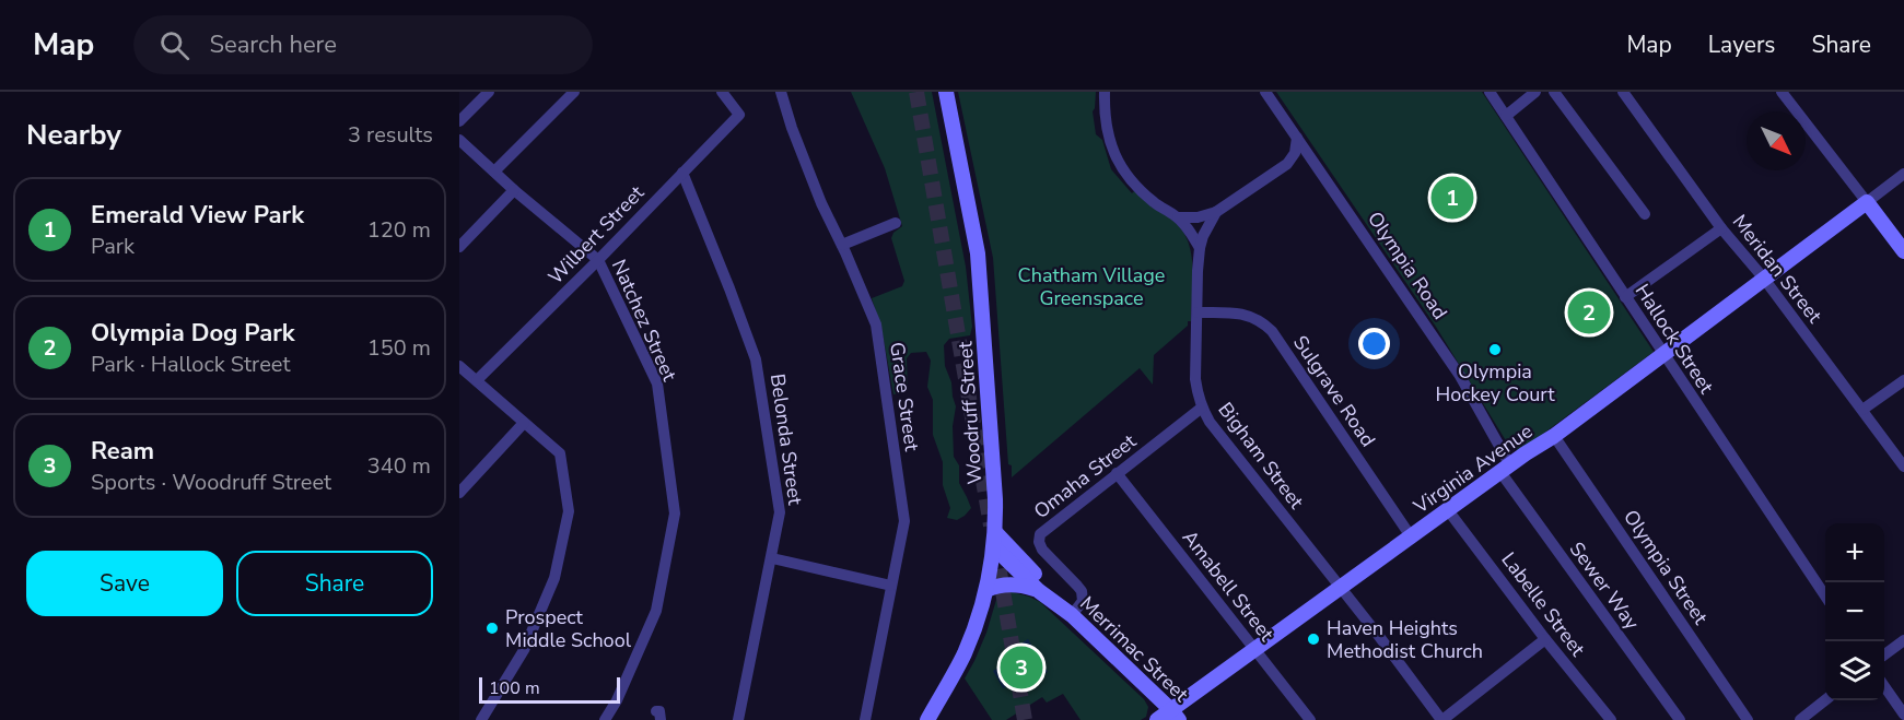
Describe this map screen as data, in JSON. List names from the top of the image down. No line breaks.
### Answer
{"streets":{"street":["Wilbert Street","Olympia Road","Meridan Street","Natchez Street","Hallock Street","Sulgrave Road","Grace Street","Woodruff Street","Belonda Street","Bigham Street","Virginia Avenue","Omaha Street","Olympia Street","Amabell Street","Sewer Way","Labelle Street","Merrimac Street"]},"crossings":[["Wilbert Street","Natchez Street"],["Wilbert Street","Belonda Street"],["Olympia Road","Virginia Avenue"],["Olympia Road","Sewer Way"],["Meridan Street","Virginia Avenue"],["Hallock Street","Virginia Avenue"],["Sulgrave Road","Bigham Street"],["Sulgrave Road","Virginia Avenue"],["Woodruff Street","Merrimac Street"],["Bigham Street","Virginia Avenue"],["Bigham Street","Omaha Street"],["Virginia Avenue","Olympia Street"],["Virginia Avenue","Amabell Street"],["Virginia Avenue","Sewer Way"],["Virginia Avenue","Labelle Street"],["Virginia Avenue","Merrimac Street"],["Omaha Street","Amabell Street"],["Omaha Street","Merrimac Street"]],"parks":["Chatham Village Greenspace"],"places":["Olympia Hockey Court","Prospect Middle School","Haven Heights Methodist Church"],"scale_bar":"100 m","north":"bottom right","page":{"header":"Map","search":"Search here","nav":["Map","Layers","Share"],"heading":["Nearby","3 results"],"pins":["1","2","3"],"list":[{"mark":"1","name":"Emerald View Park","note":"Park","value":"120 m"},{"mark":"2","name":"Olympia Dog Park","note":"Park · Hallock Street","value":"150 m"},{"mark":"3","name":"Ream","note":"Sports · Woodruff Street","value":"340 m"}],"map_buttons":["+","−"],"buttons":["Save","Share"],"scale":"100 m"}}
